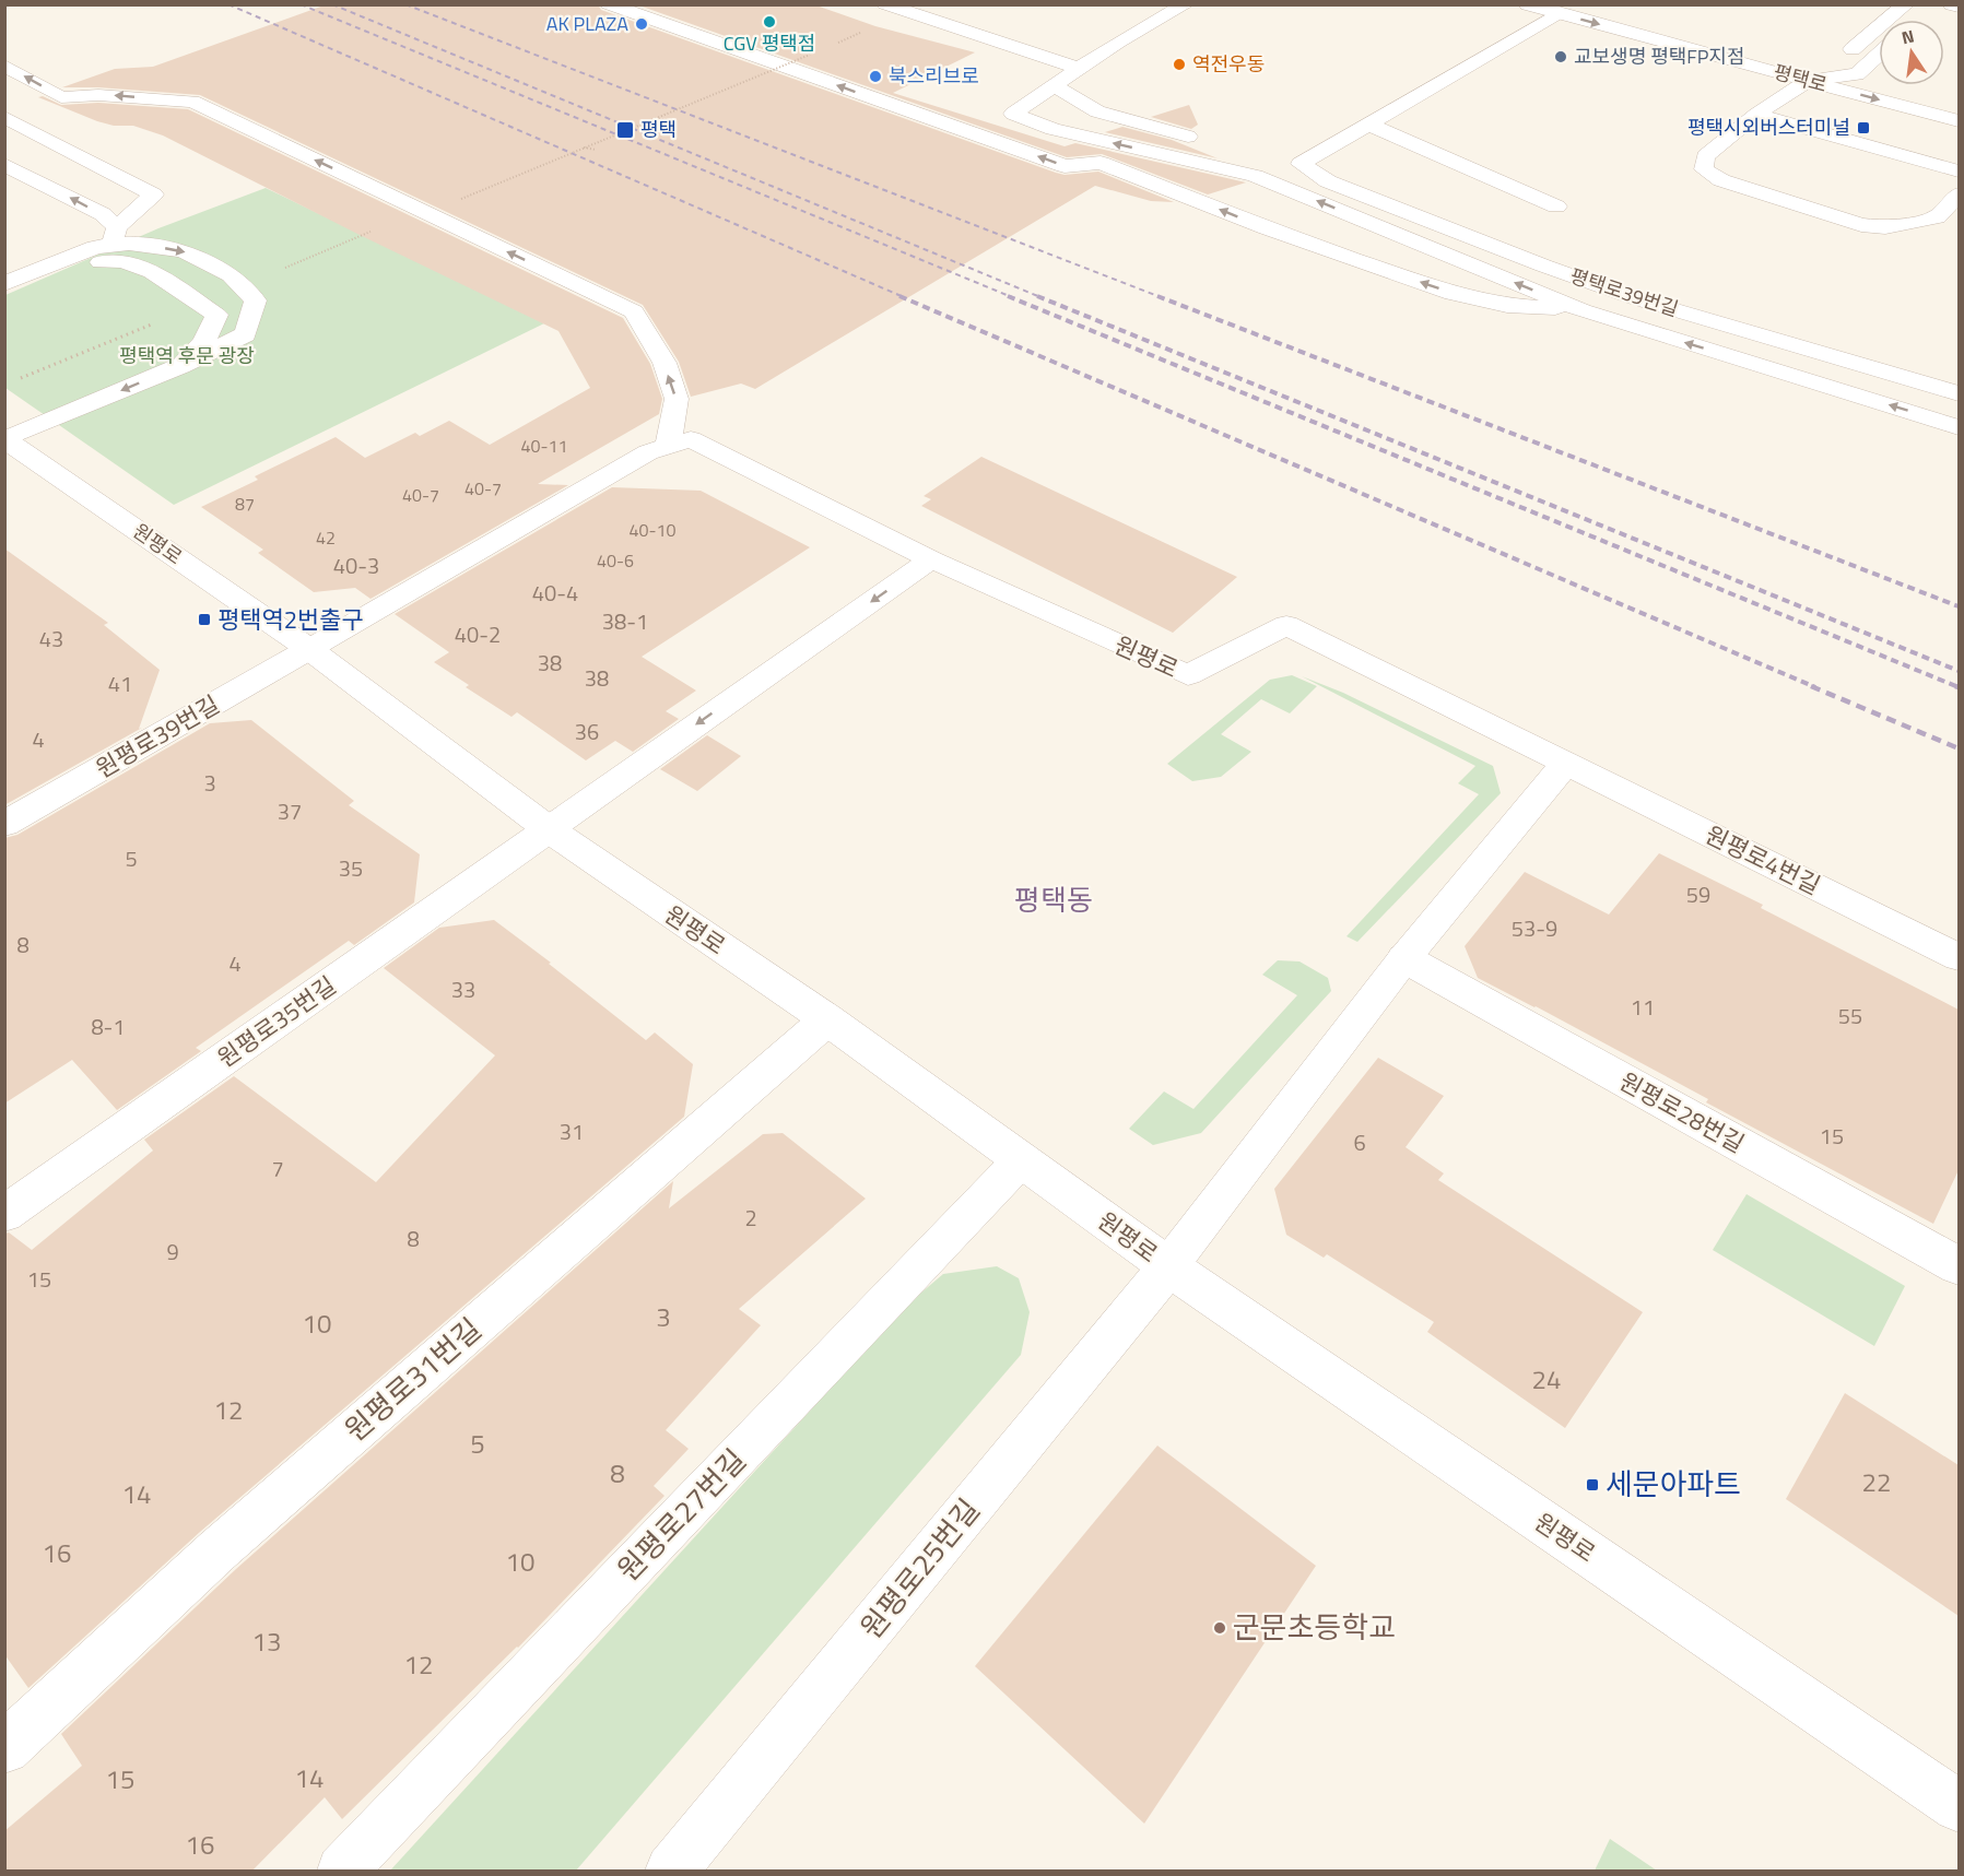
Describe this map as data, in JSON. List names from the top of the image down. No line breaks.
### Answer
{"streets":{"street":["평택로","원평로","원평로39번길","원평로35번길","원평로28번길","원평로31번길","원평로25번길"],"lane":["평택로39번길","원평로4번길","원평로27번길"]},"crossings":[["평택로","평택로39번길"],["원평로","원평로39번길"],["원평로","원평로4번길"],["원평로","원평로35번길"],["원평로","원평로31번길"],["원평로","원평로27번길"],["원평로","원평로25번길"]],"districts":["평택동"],"parks":["평택역 후문 광장"],"places":{"other":["CGV 평택점","AK PLAZA","교보생명 평택FP지점","역전우동","북스리브로","군문초등학교"],"transit":["평택시외버스터미널","평택","평택역2번출구","세문아파트"]},"house_numbers":["40-11","40-7","40-7","87","40-10","42","40-6","40-3","40-4","38-1","40-2","43","38","38","41","36","4","3","37","5","35","59","53-9","8","4","33","11","55","8-1","31","15","6","7","2","8","9","15","3","10","24","12","5","8","22","14","16","10","13","12","14","15","16"],"north":"top"}
